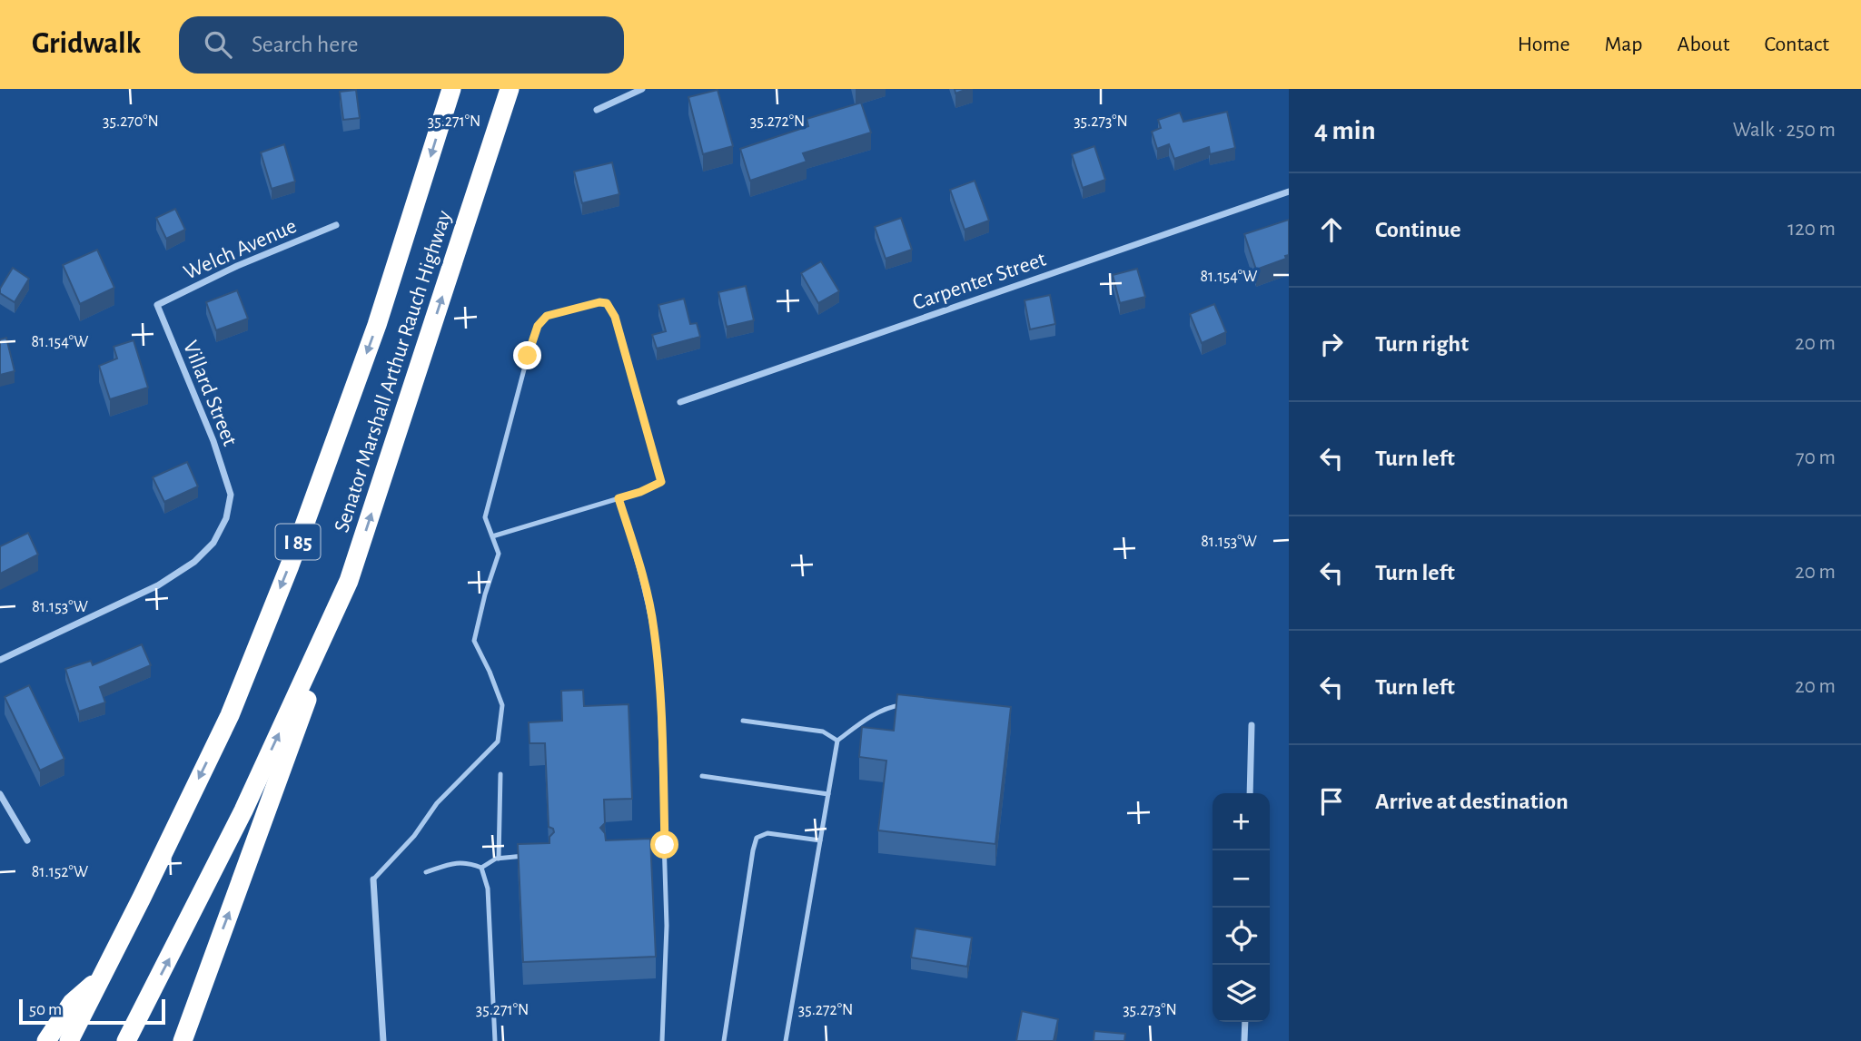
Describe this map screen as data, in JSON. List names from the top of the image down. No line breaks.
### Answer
{"streets":{"highway":["Senator Marshall Arthur Rauch Highway","I 85"],"street":["Welch Avenue","Carpenter Street","Villard Street"]},"crossings":[["Welch Avenue","Villard Street"]],"scale_bar":"50 m","page":{"header":"Gridwalk","search":"Search here","nav":["Home","Map","About","Contact"],"heading":["4 min","Walk · 250 m"],"list":[["Continue","120 m"],["Turn right","20 m"],["Turn left","70 m"],["Turn left","20 m"],["Turn left","20 m"],"Arrive at destination"],"map_buttons":["+","−"],"scale":"50 m"},"coordinates":["35.270°N","35.271°N","35.272°N","35.273°N","81.154°W","81.153°W","81.152°W"]}
